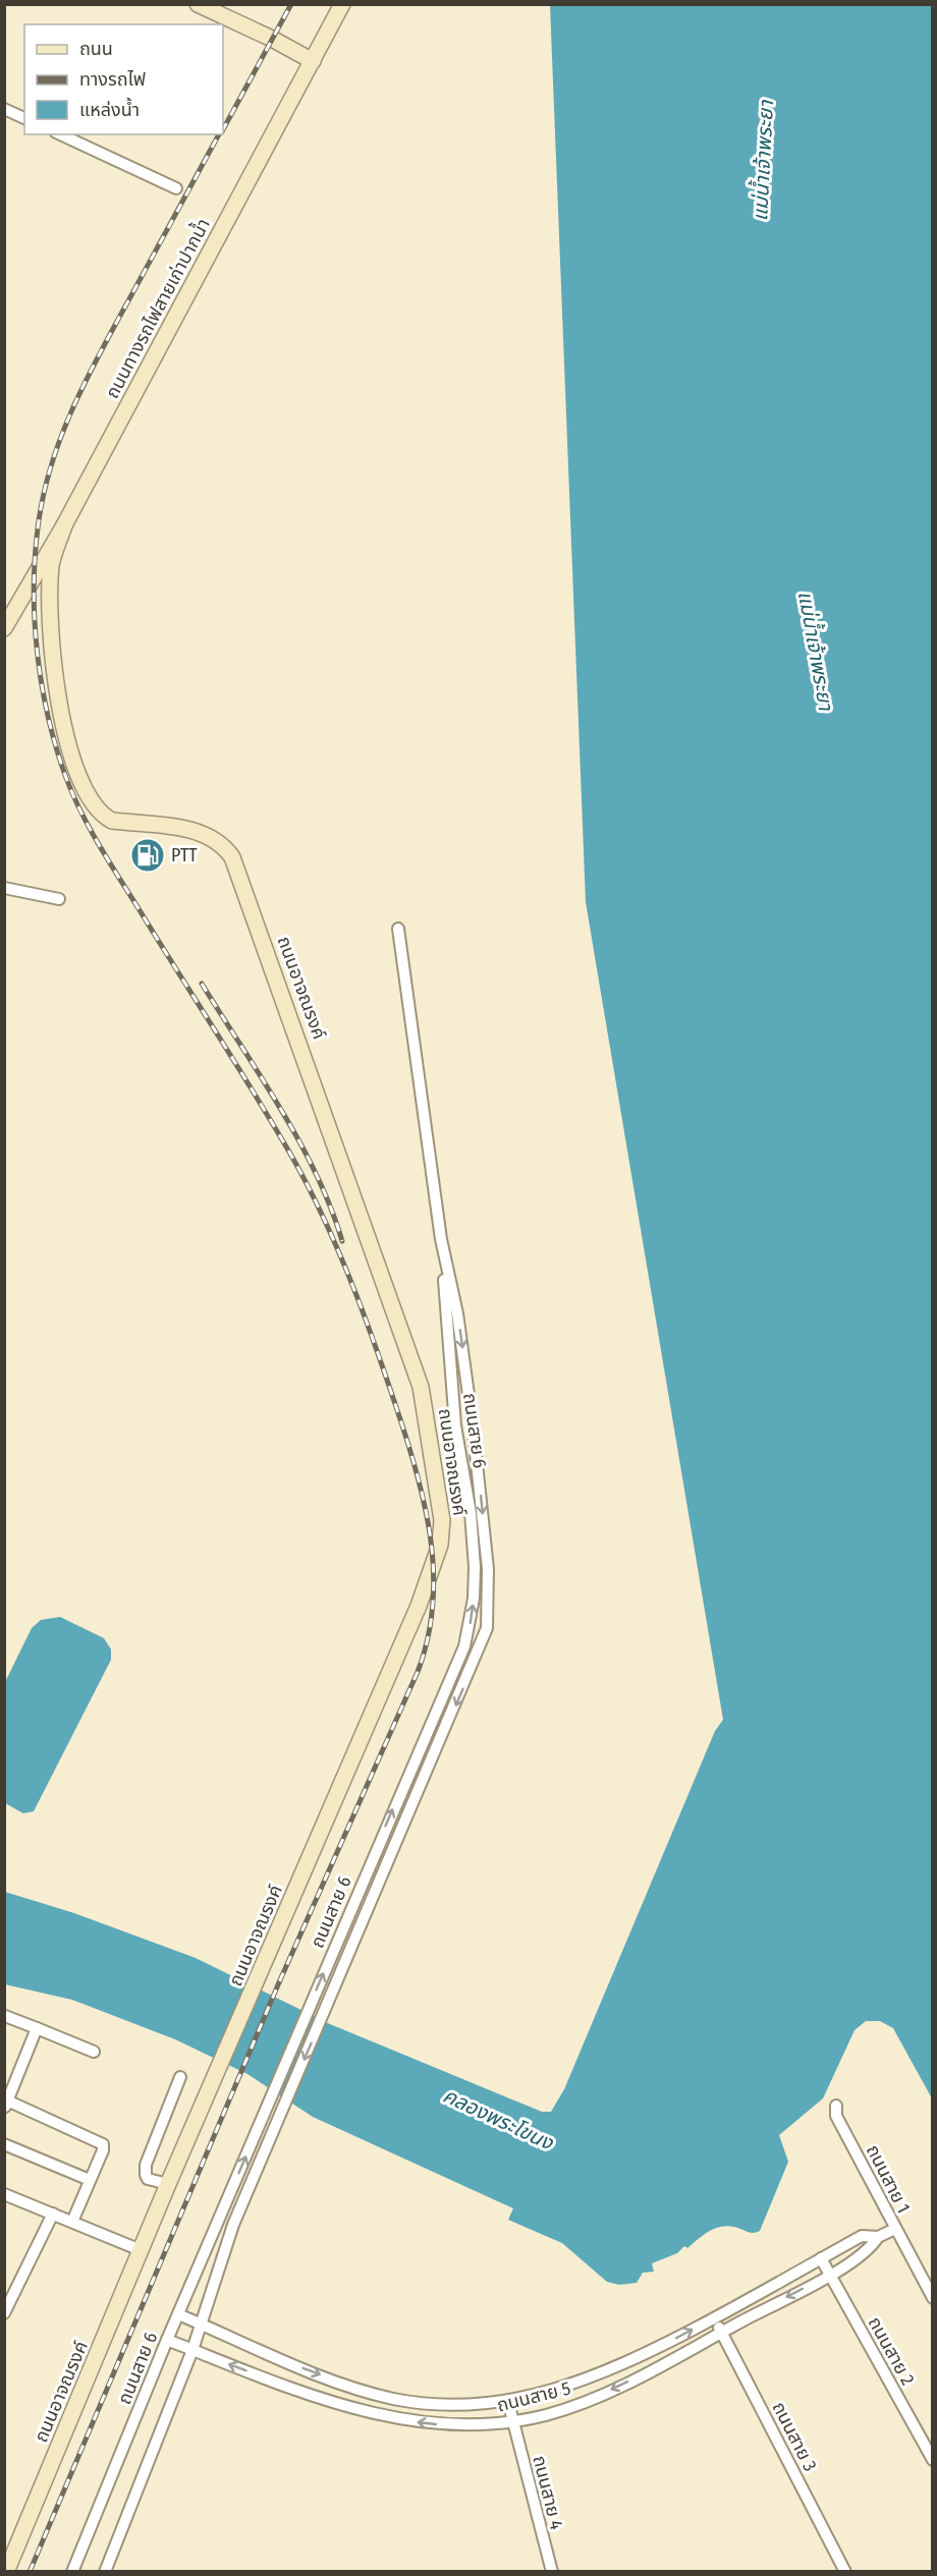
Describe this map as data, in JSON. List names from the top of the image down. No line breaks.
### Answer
{"streets":{"street":["ถนนทางรถไฟสายเก่าปากน้ำ","ถนนอาจณรงค์","ถนนสาย 6","ถนนสาย 1","ถนนสาย 2","ถนนสาย 5","ถนนสาย 3","ถนนสาย 4"]},"crossings":[["ถนนทางรถไฟสายเก่าปากน้ำ","ถนนอาจณรงค์"],["ถนนสาย 6","ถนนสาย 5"],["ถนนสาย 1","ถนนสาย 5"],["ถนนสาย 2","ถนนสาย 5"],["ถนนสาย 5","ถนนสาย 3"],["ถนนสาย 5","ถนนสาย 4"]],"water":["แม่น้ำเจ้าพระยา","คลองพระโขนง"],"places":{"fuel station":["PTT"]},"legend":["ถนน","ทางรถไฟ","แหล่งน้ำ"]}
